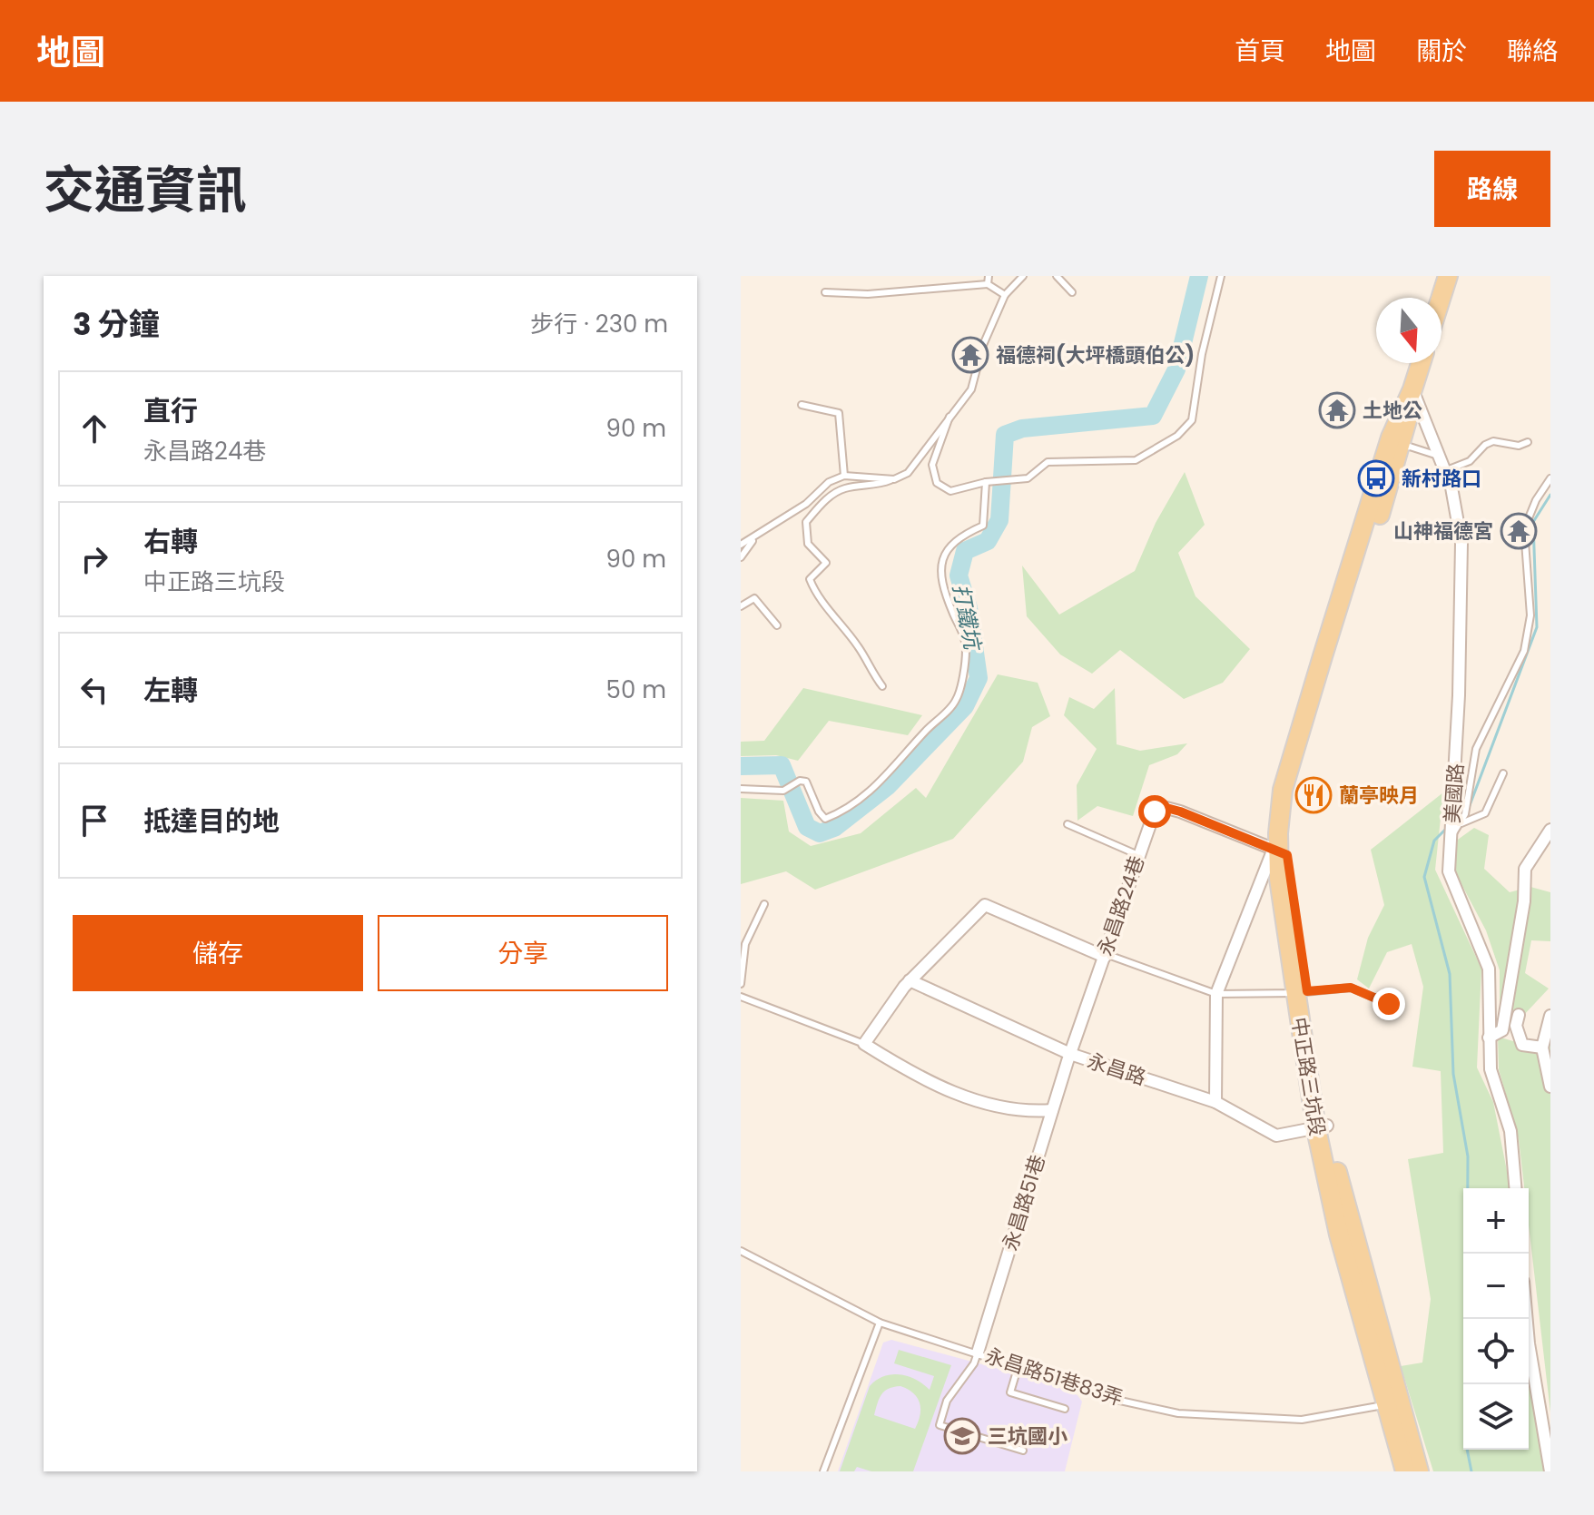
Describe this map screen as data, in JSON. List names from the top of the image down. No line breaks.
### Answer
{"streets":{"main road":["中正路三坑段"],"street":["美國路","永昌路24巷","永昌路","永昌路51巷"],"lane":["永昌路51巷83弄"]},"crossings":[["美國路","中正路三坑段"],["永昌路24巷","永昌路"],["永昌路24巷","中正路三坑段"],["永昌路24巷","永昌路51巷"],["永昌路","中正路三坑段"],["永昌路","永昌路51巷"],["中正路三坑段","永昌路51巷83弄"],["永昌路51巷","永昌路51巷83弄"]],"water":["打鐵坑"],"places":{"temple":["福德祠(大坪橋頭伯公)","土地公","山神福德宮"],"bus stop":["新村路口"],"restaurant":["蘭亭映月"],"school or university":["三坑國小"]},"north":"bottom","page":{"header":"地圖","nav":["首頁","地圖","關於","聯絡"],"title":"交通資訊","buttons":["路線",["儲存","分享"]],"heading":["3 分鐘","步行 · 230 m"],"list":[["直行","永昌路24巷","90 m"],["右轉","中正路三坑段","90 m"],["左轉","50 m"],"抵達目的地"],"map_buttons":["+","−"]}}
